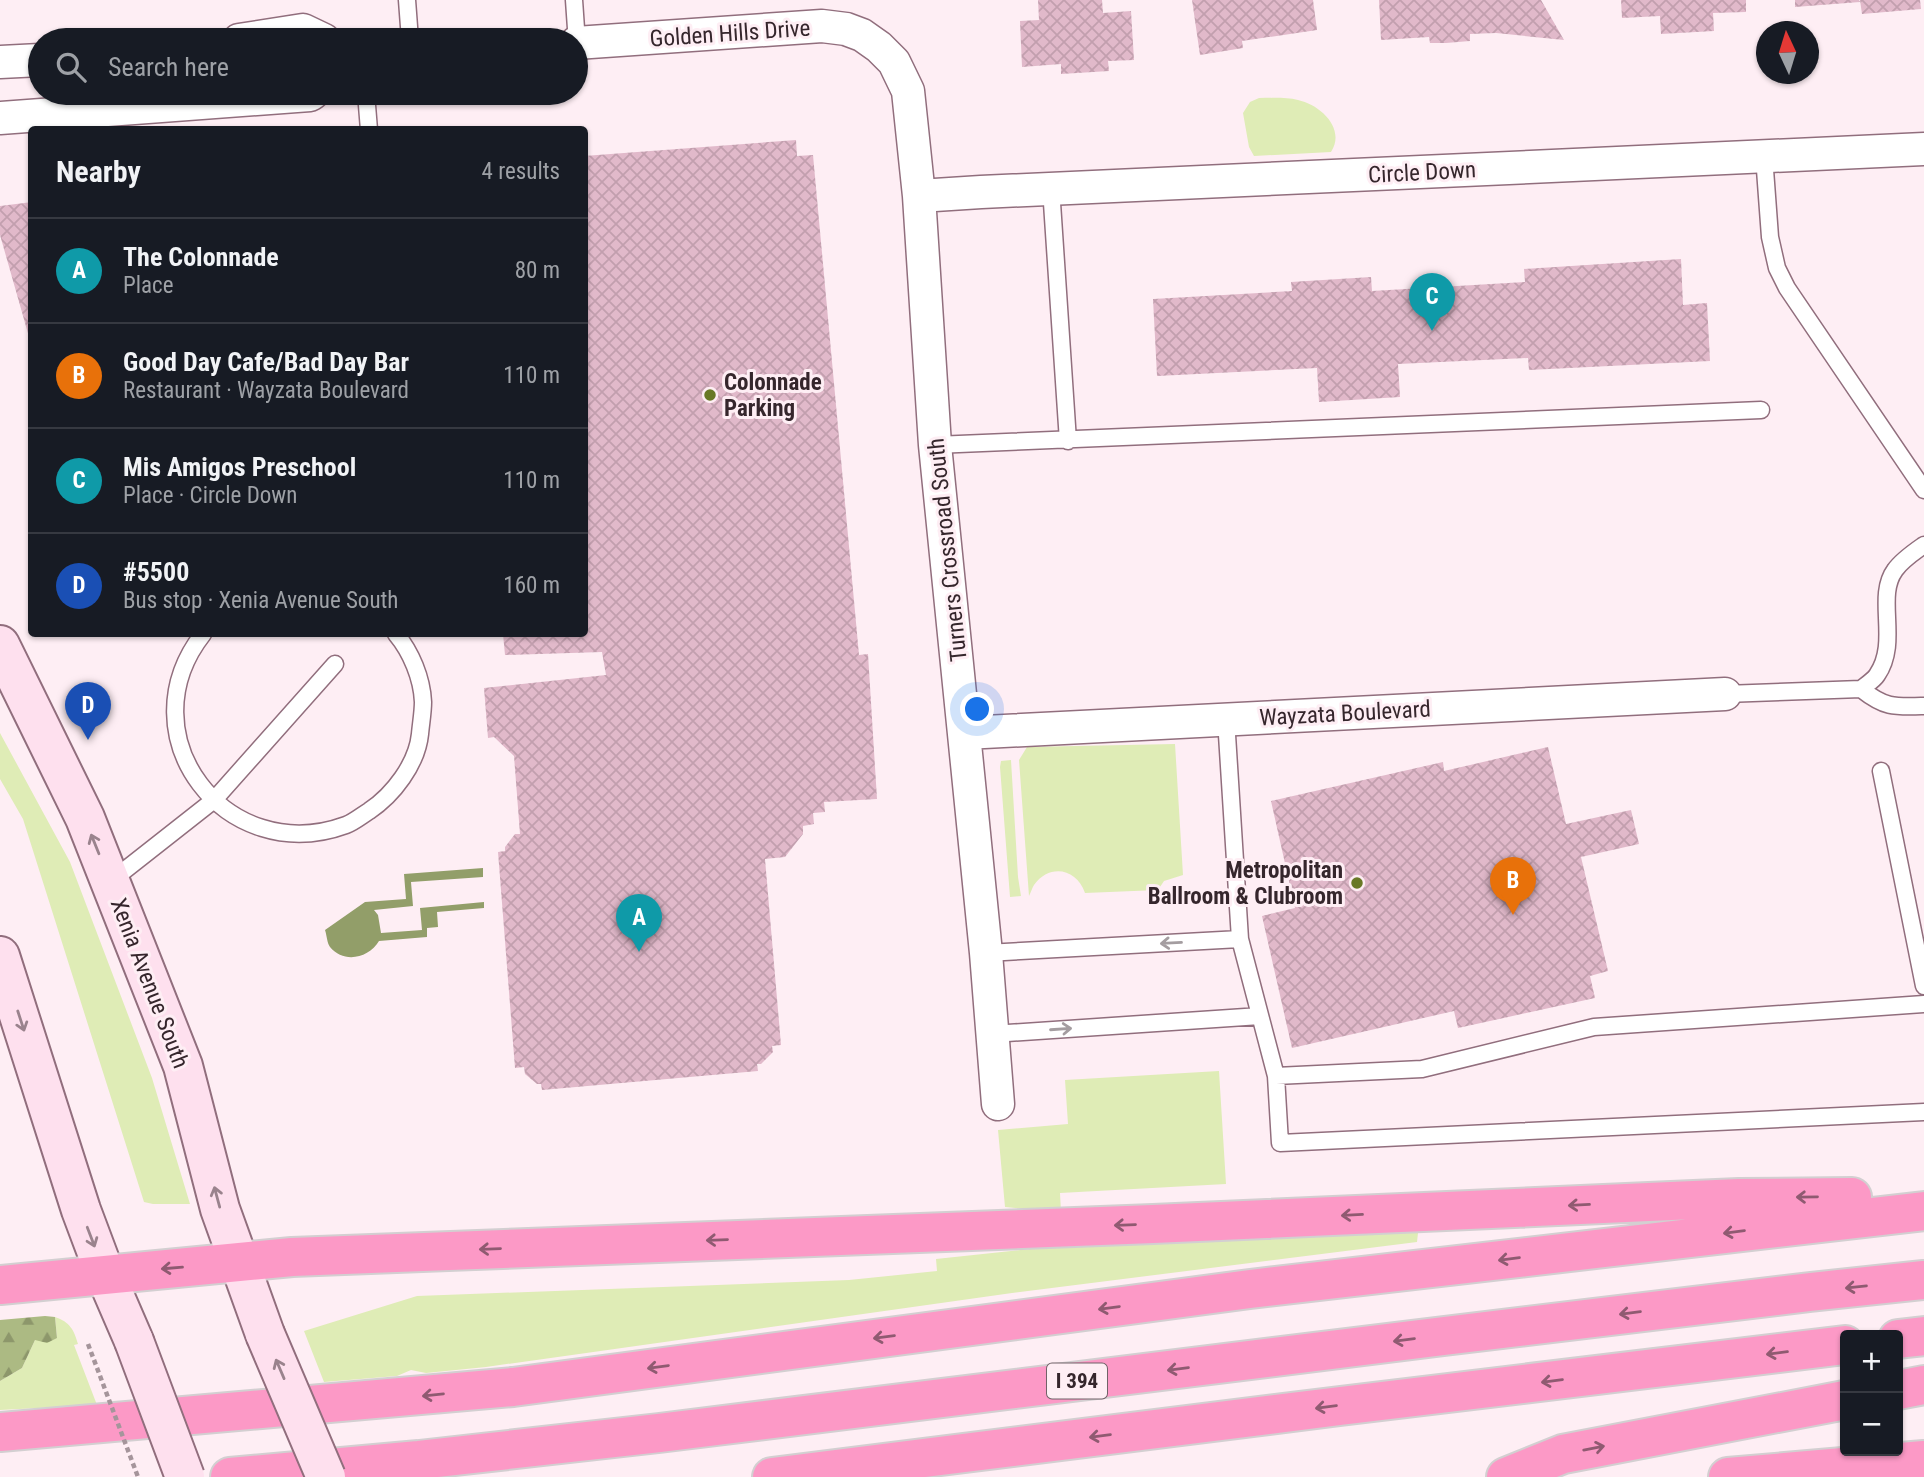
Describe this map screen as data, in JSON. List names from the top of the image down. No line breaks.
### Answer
{"streets":{"highway":["I 394"],"street":["Golden Hills Drive","Circle Down","Turners Crossroad South","Wayzata Boulevard","Xenia Avenue South"]},"crossings":[["Golden Hills Drive","Turners Crossroad South"],["Circle Down","Turners Crossroad South"],["Turners Crossroad South","Wayzata Boulevard"]],"places":["Colonnade Parking","Metropolitan Ballroom & Clubroom"],"north":"top","page":{"search":"Search here","heading":["Nearby","4 results"],"list":[{"mark":"A","name":"The Colonnade","note":"Place","value":"80 m"},{"mark":"B","name":"Good Day Cafe/Bad Day Bar","note":"Restaurant · Wayzata Boulevard","value":"110 m"},{"mark":"C","name":"Mis Amigos Preschool","note":"Place · Circle Down","value":"110 m"},{"mark":"D","name":"#5500","note":"Bus stop · Xenia Avenue South","value":"160 m"}],"pins":["C","D","B","A"],"map_buttons":["+","−"]}}
